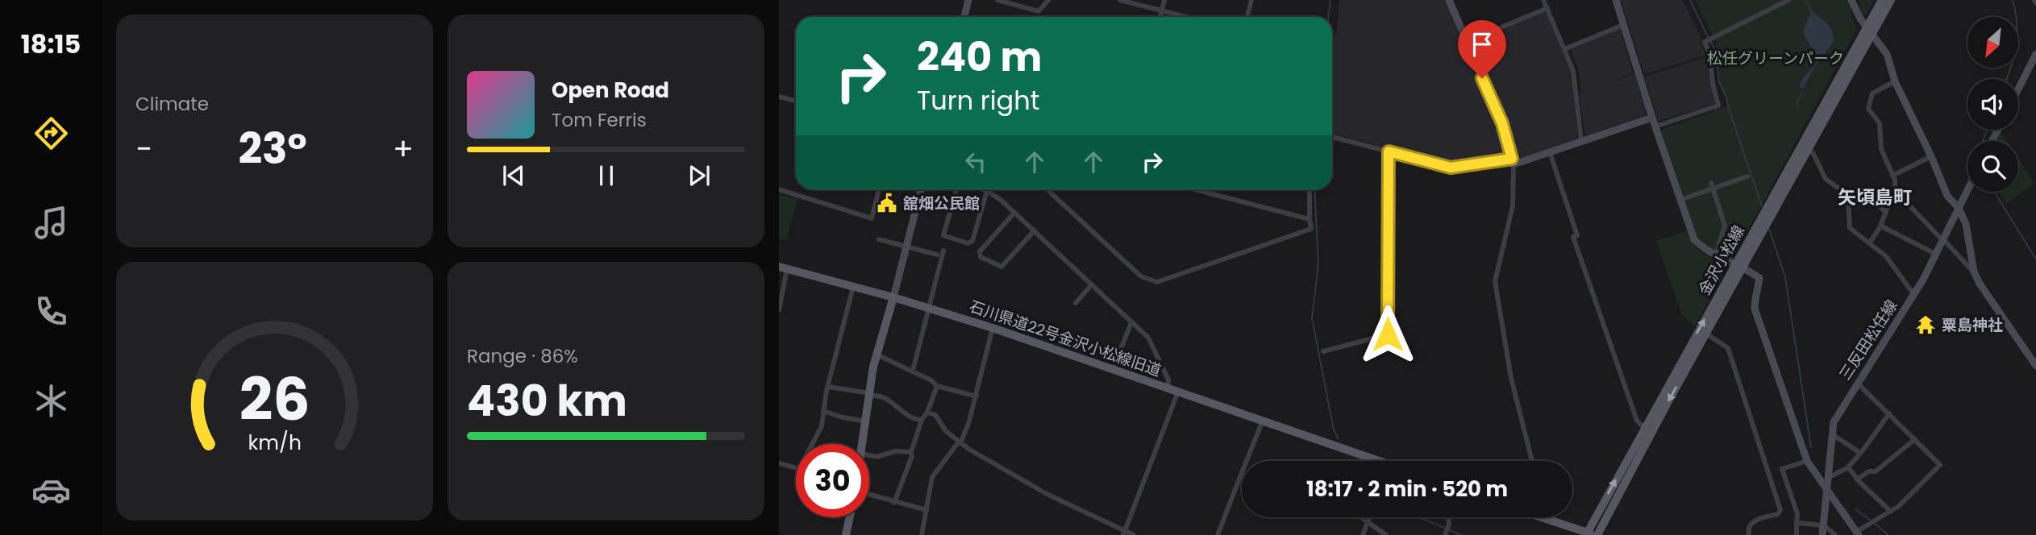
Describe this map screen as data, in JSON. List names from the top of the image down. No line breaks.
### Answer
{"streets":{"main road":["金沢小松線","石川県道22号金沢小松線旧道"],"street":["三反田松任線"]},"districts":["矢頃島町"],"parks":["松任グリーンパーク"],"places":{"public building":["舘畑公民館"],"temple":["粟島神社"]},"north":"bottom left","page":{"tabs":"18:15","tile":["Climate",["Range · 86%","430 km"]],"turn":["240 m","Turn right"],"song":["Open Road","Tom Ferris"],"heat":["−","23°","+"],"limit":"30","trip":"18:17 · 2 min · 520 m","gauge":["26","km/h"]}}
